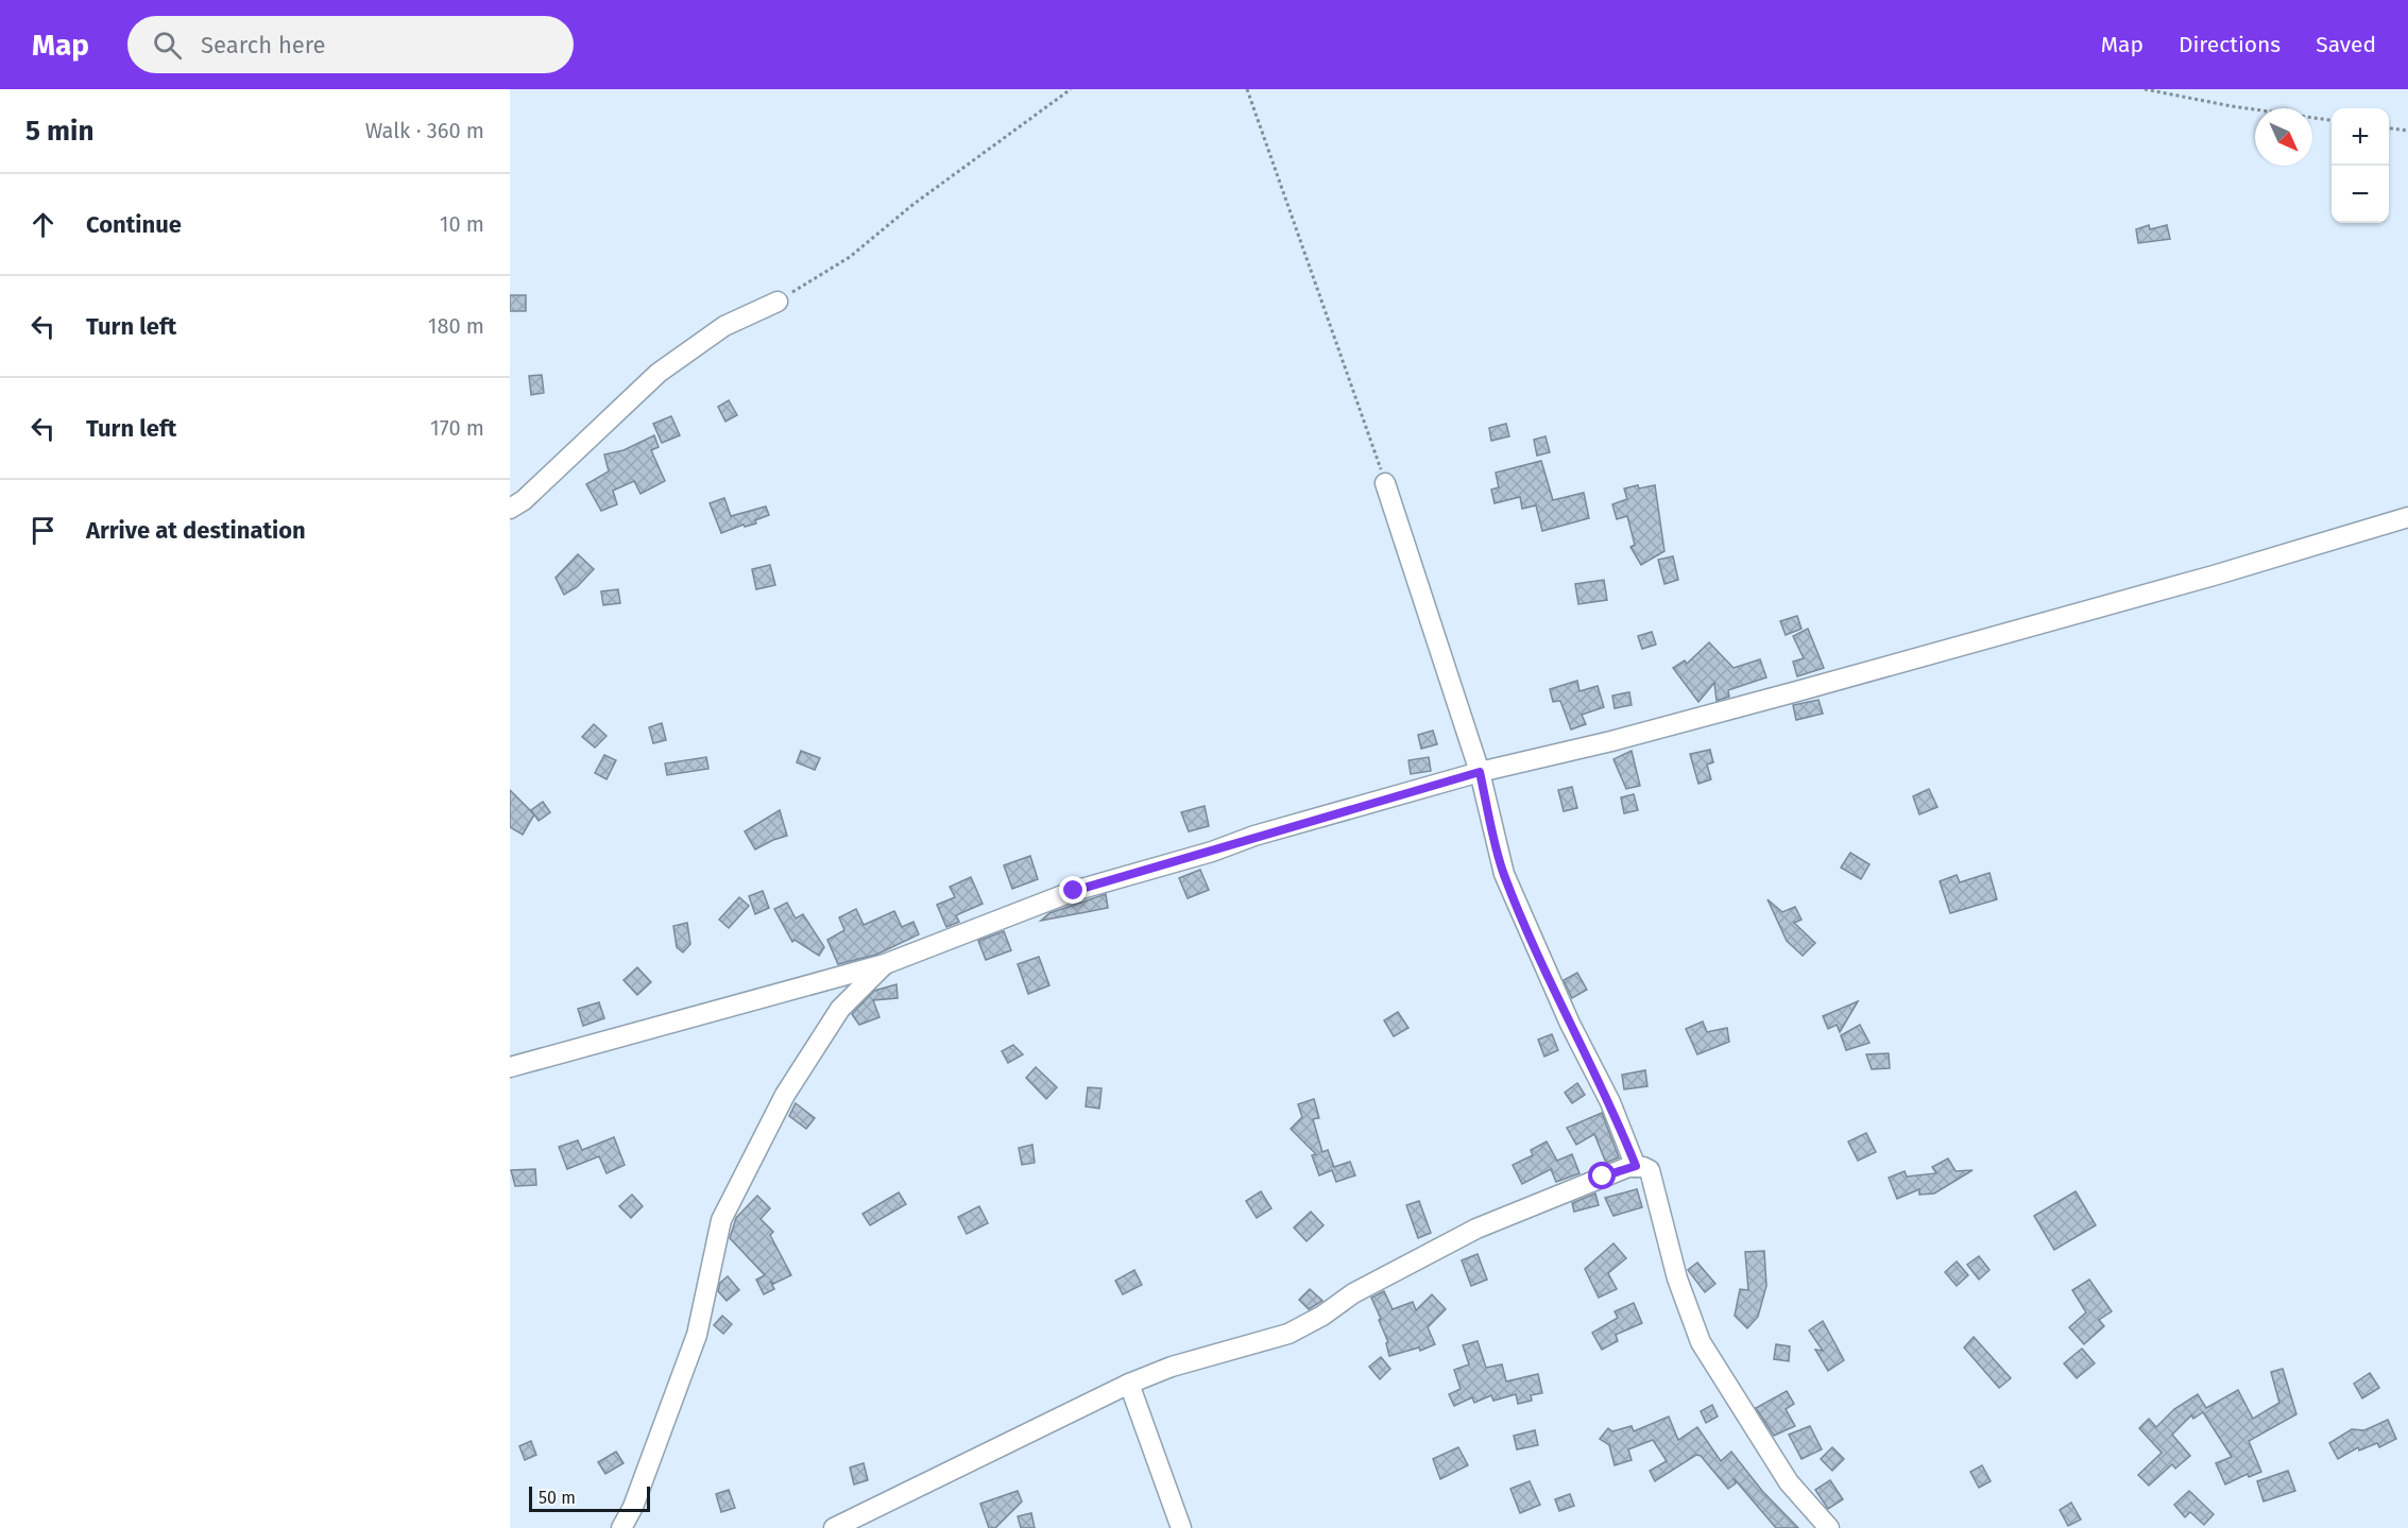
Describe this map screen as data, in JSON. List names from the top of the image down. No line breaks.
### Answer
{"scale_bar":"50 m","north":"bottom right","page":{"header":"Map","search":"Search here","nav":["Map","Directions","Saved"],"heading":["5 min","Walk · 360 m"],"map_buttons":["+","−"],"list":[["Continue","10 m"],["Turn left","180 m"],["Turn left","170 m"],"Arrive at destination"],"scale":"50 m"}}
